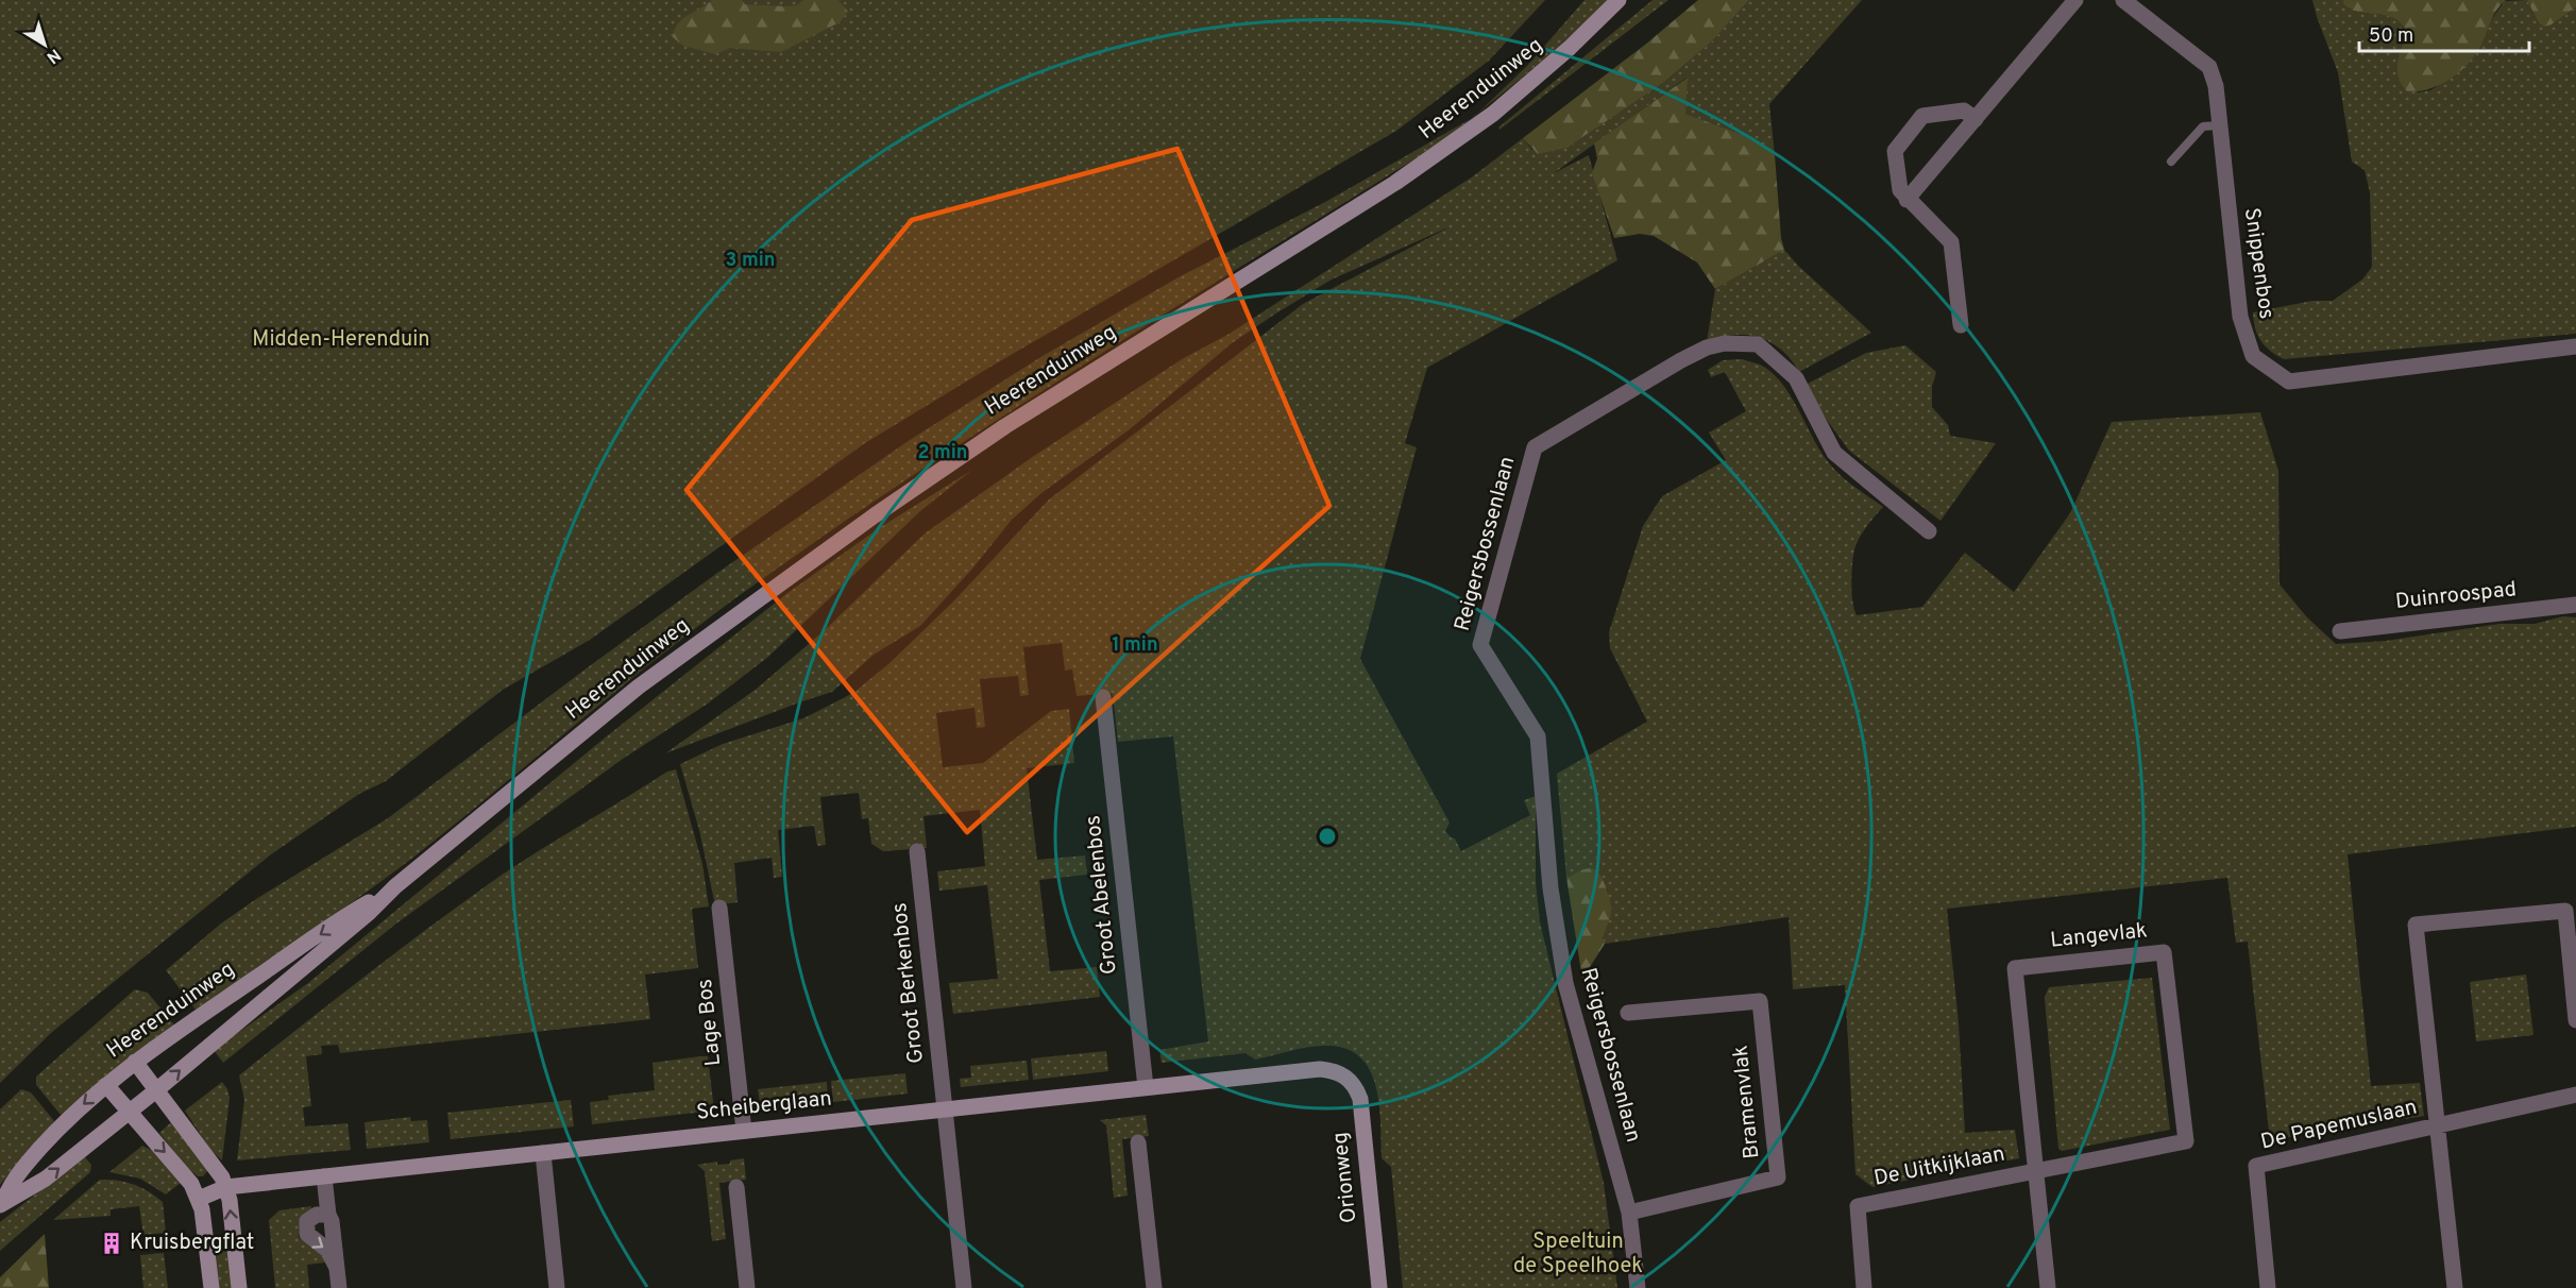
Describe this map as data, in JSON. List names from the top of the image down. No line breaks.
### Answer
{"streets":{"street":["Heerenduinweg","Snippenbos","Reigersbossenlaan","Duinroospad","Groot Abelenbos","Langevlak","Groot Berkenbos","Lage Bos","Bramenvlak","Scheiberglaan","De Papemuslaan","De Uitkijklaan","Orionweg"]},"crossings":[["Reigersbossenlaan","Bramenvlak"],["Groot Abelenbos","Scheiberglaan"],["Langevlak","De Uitkijklaan"],["Groot Berkenbos","Scheiberglaan"],["Lage Bos","Scheiberglaan"],["Scheiberglaan","Orionweg"]],"parks":["Midden-Herenduin","Speeltuin de Speelhoek"],"places":{"building":["Kruisbergflat"]},"scale_bar":"50 m","north":"bottom right","rings":["3 min","2 min","1 min"]}
